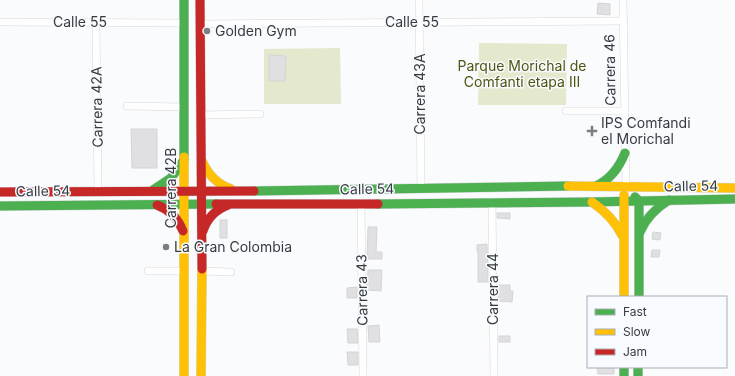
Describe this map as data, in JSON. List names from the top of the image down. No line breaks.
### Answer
{"streets":{"main road":["Carrera 46","Calle 54","Carrera 42B"],"street":["Calle 55","Carrera 43A","Carrera 42A","Carrera 44","Carrera 43"]},"crossings":[["Calle 55","Carrera 46"],["Calle 55","Carrera 43A"],["Calle 55","Carrera 42A"],["Calle 55","Carrera 42B"],["Carrera 46","Calle 54"],["Carrera 43A","Calle 54"],["Carrera 42A","Calle 54"],["Calle 54","Carrera 42B"],["Calle 54","Carrera 44"],["Calle 54","Carrera 43"]],"parks":["Parque Morichal de Comfanti etapa III"],"places":{"other":["Golden Gym","La Gran Colombia"],"health":["IPS Comfandi el Morichal"]},"legend":["Fast","Slow","Jam"]}
